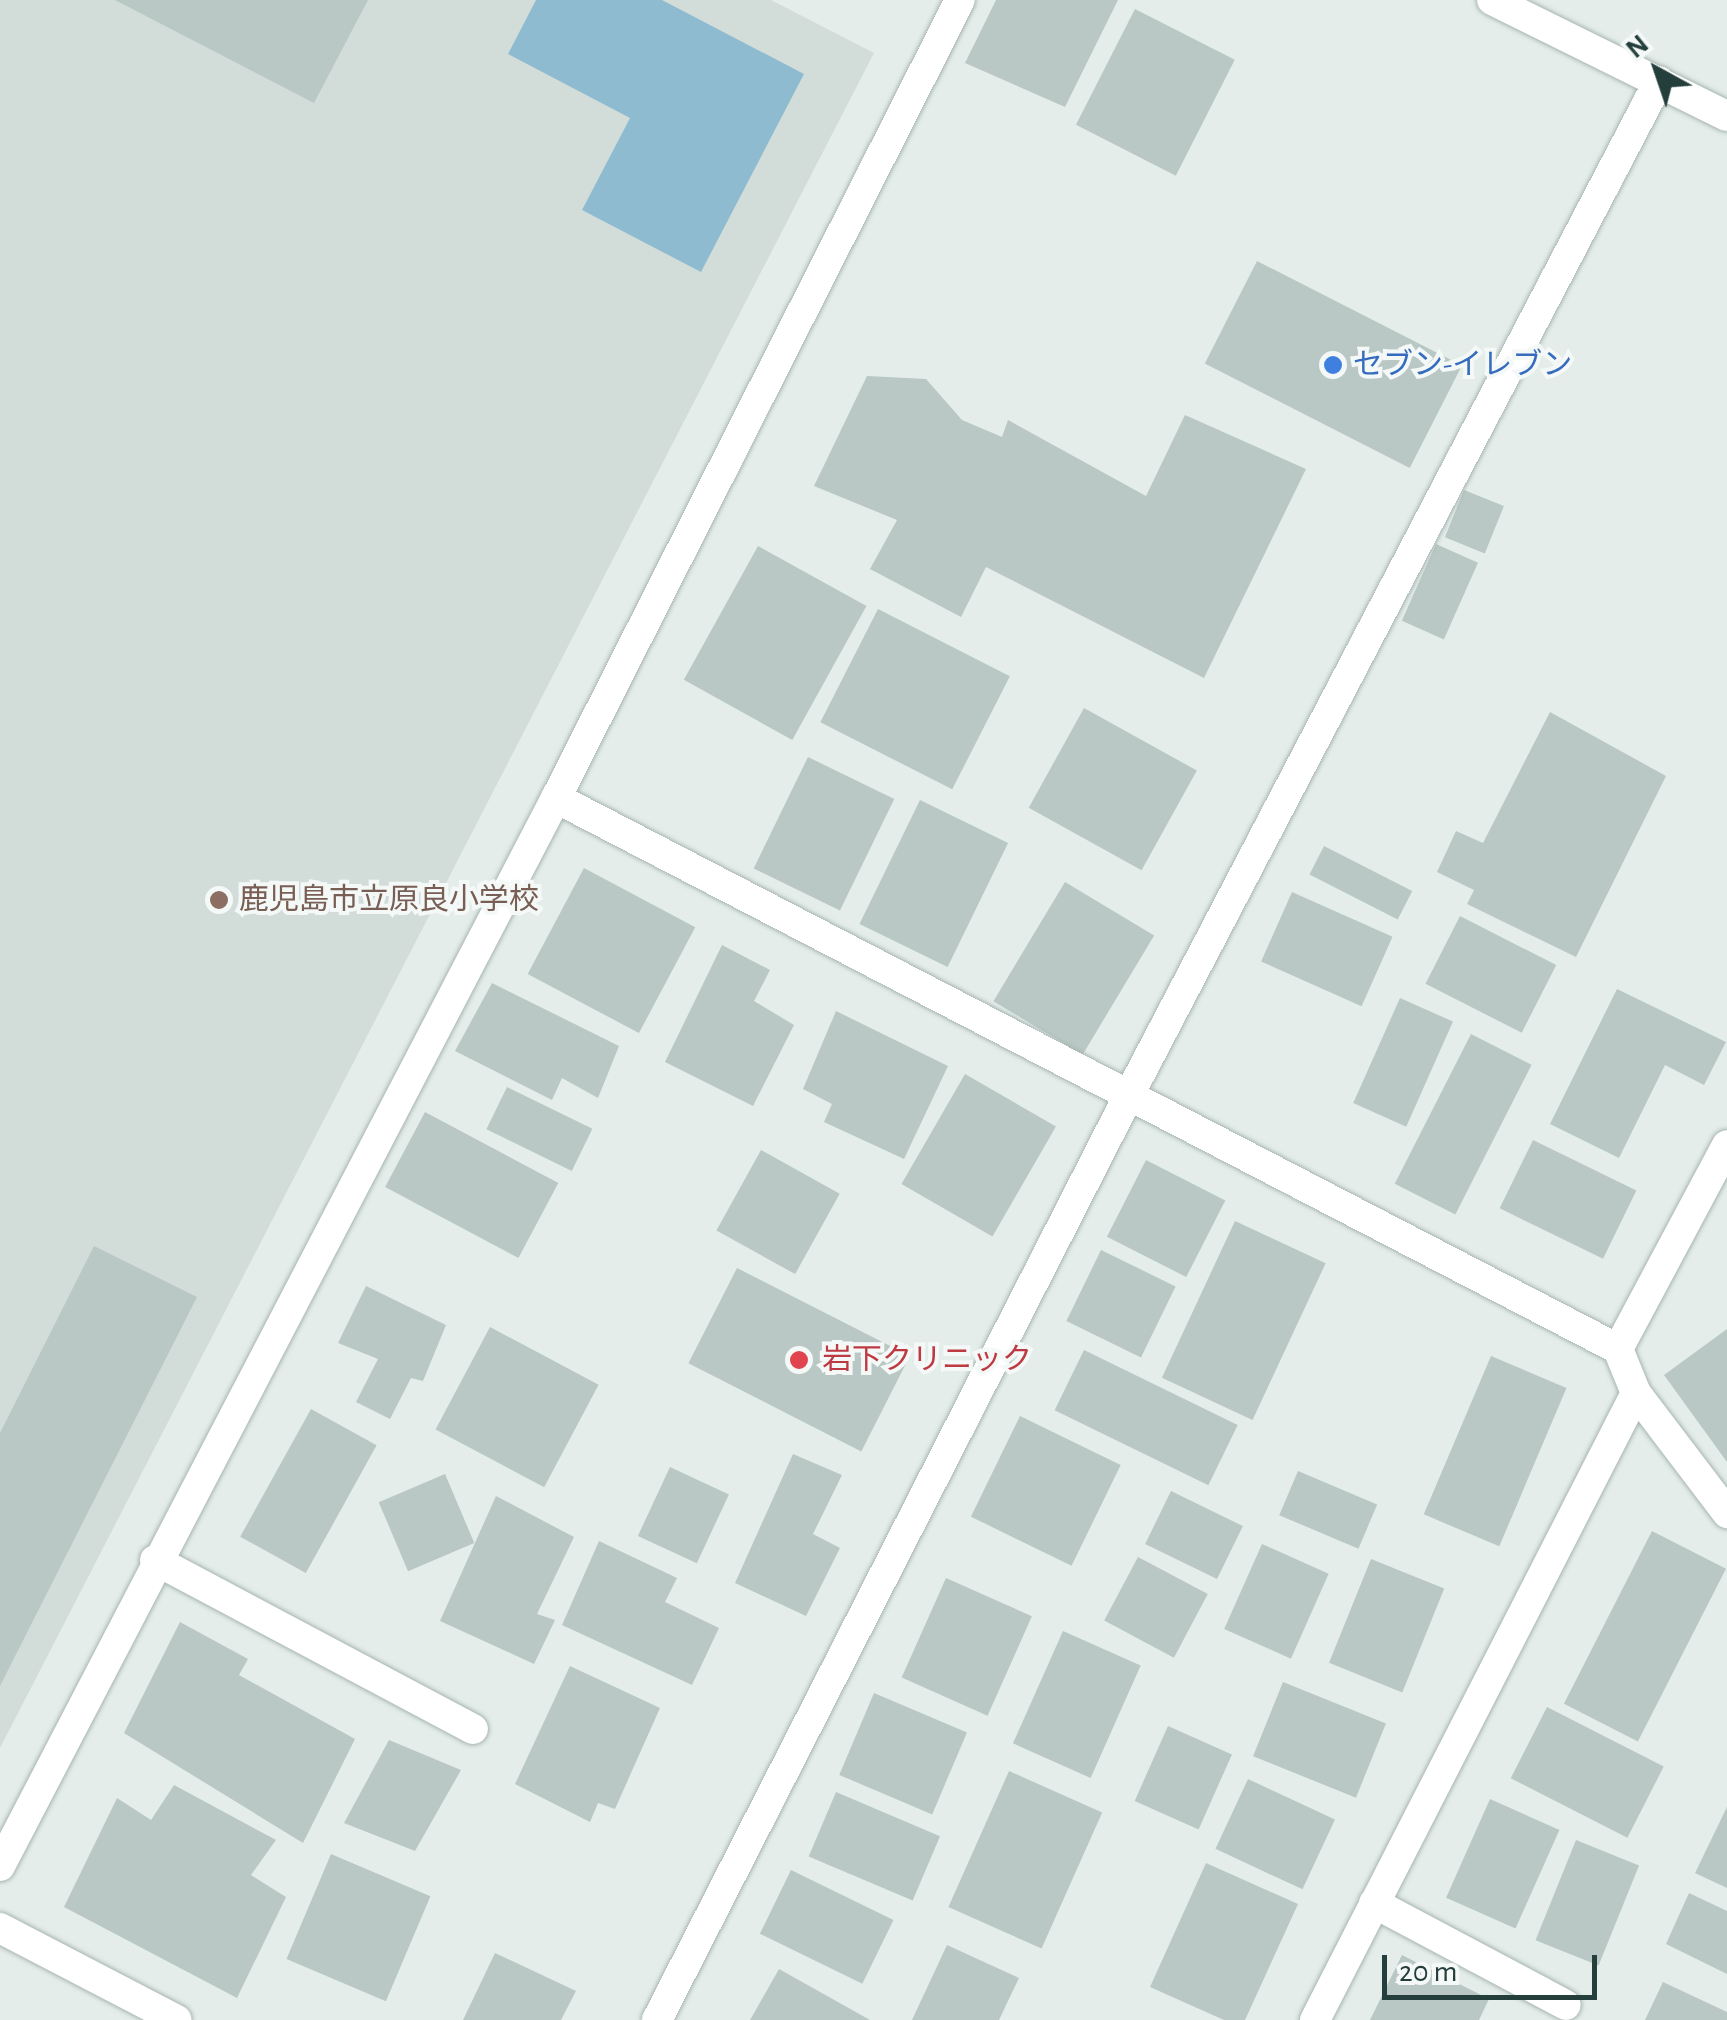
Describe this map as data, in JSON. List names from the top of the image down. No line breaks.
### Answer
{"places":["セブン-イレブン","鹿児島市立原良小学校","岩下クリニック"],"scale_bar":"20 m","north":"top left"}
